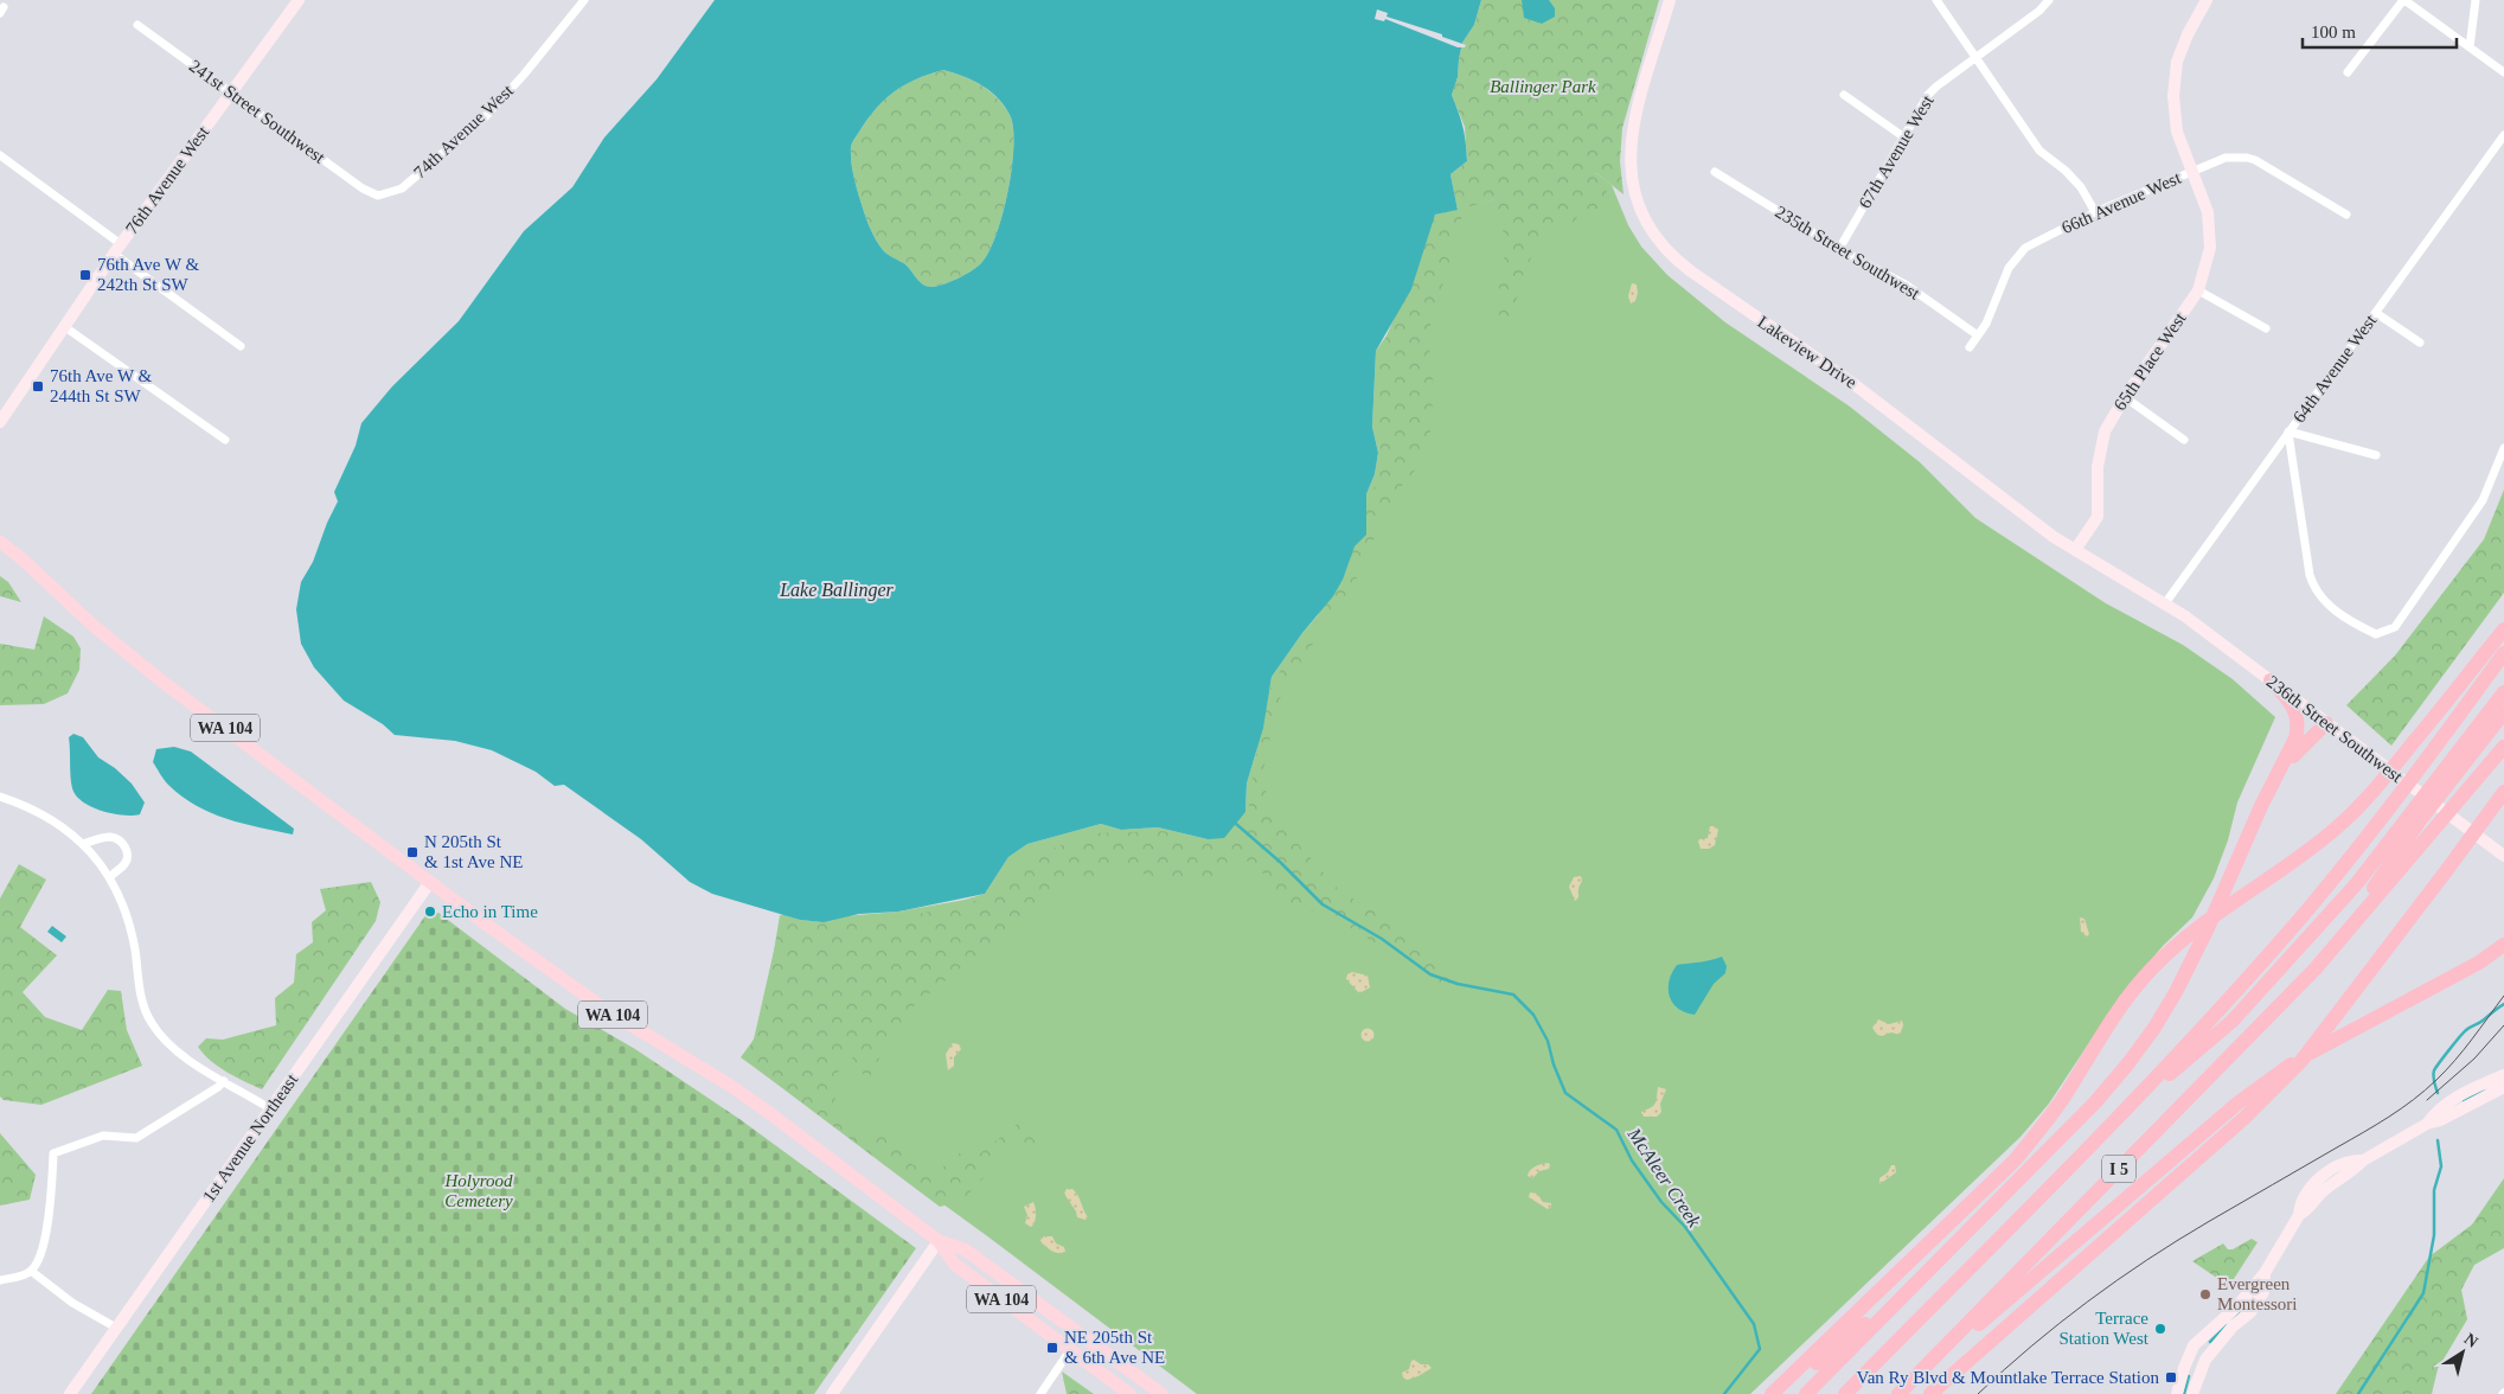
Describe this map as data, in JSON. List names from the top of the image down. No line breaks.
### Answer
{"streets":{"highway":["I 5"],"main road":["WA 104"],"street":["241st Street Southwest","74th Avenue West","67th Avenue West","76th Avenue West","66th Avenue West","235th Street Southwest","Lakeview Drive","65th Place West","64th Avenue West","236th Street Southwest","1st Avenue Northeast"]},"crossings":[["241st Street Southwest","74th Avenue West"],["241st Street Southwest","76th Avenue West"],["67th Avenue West","235th Street Southwest"],["66th Avenue West","235th Street Southwest"],["66th Avenue West","65th Place West"],["Lakeview Drive","65th Place West"],["Lakeview Drive","64th Avenue West"],["Lakeview Drive","236th Street Southwest"],["64th Avenue West","236th Street Southwest"],["WA 104","1st Avenue Northeast"]],"water":["Lake Ballinger","McAleer Creek"],"parks":["Ballinger Park","Holyrood Cemetery"],"places":{"transit":["76th Ave W & 242th St SW","76th Ave W & 244th St SW","N 205th St & 1st Ave NE","NE 205th St & 6th Ave NE","Van Ry Blvd & Mountlake Terrace Station"],"other":["Echo in Time","Evergreen Montessori","Terrace Station West"]},"scale_bar":"100 m","north":"top right"}
